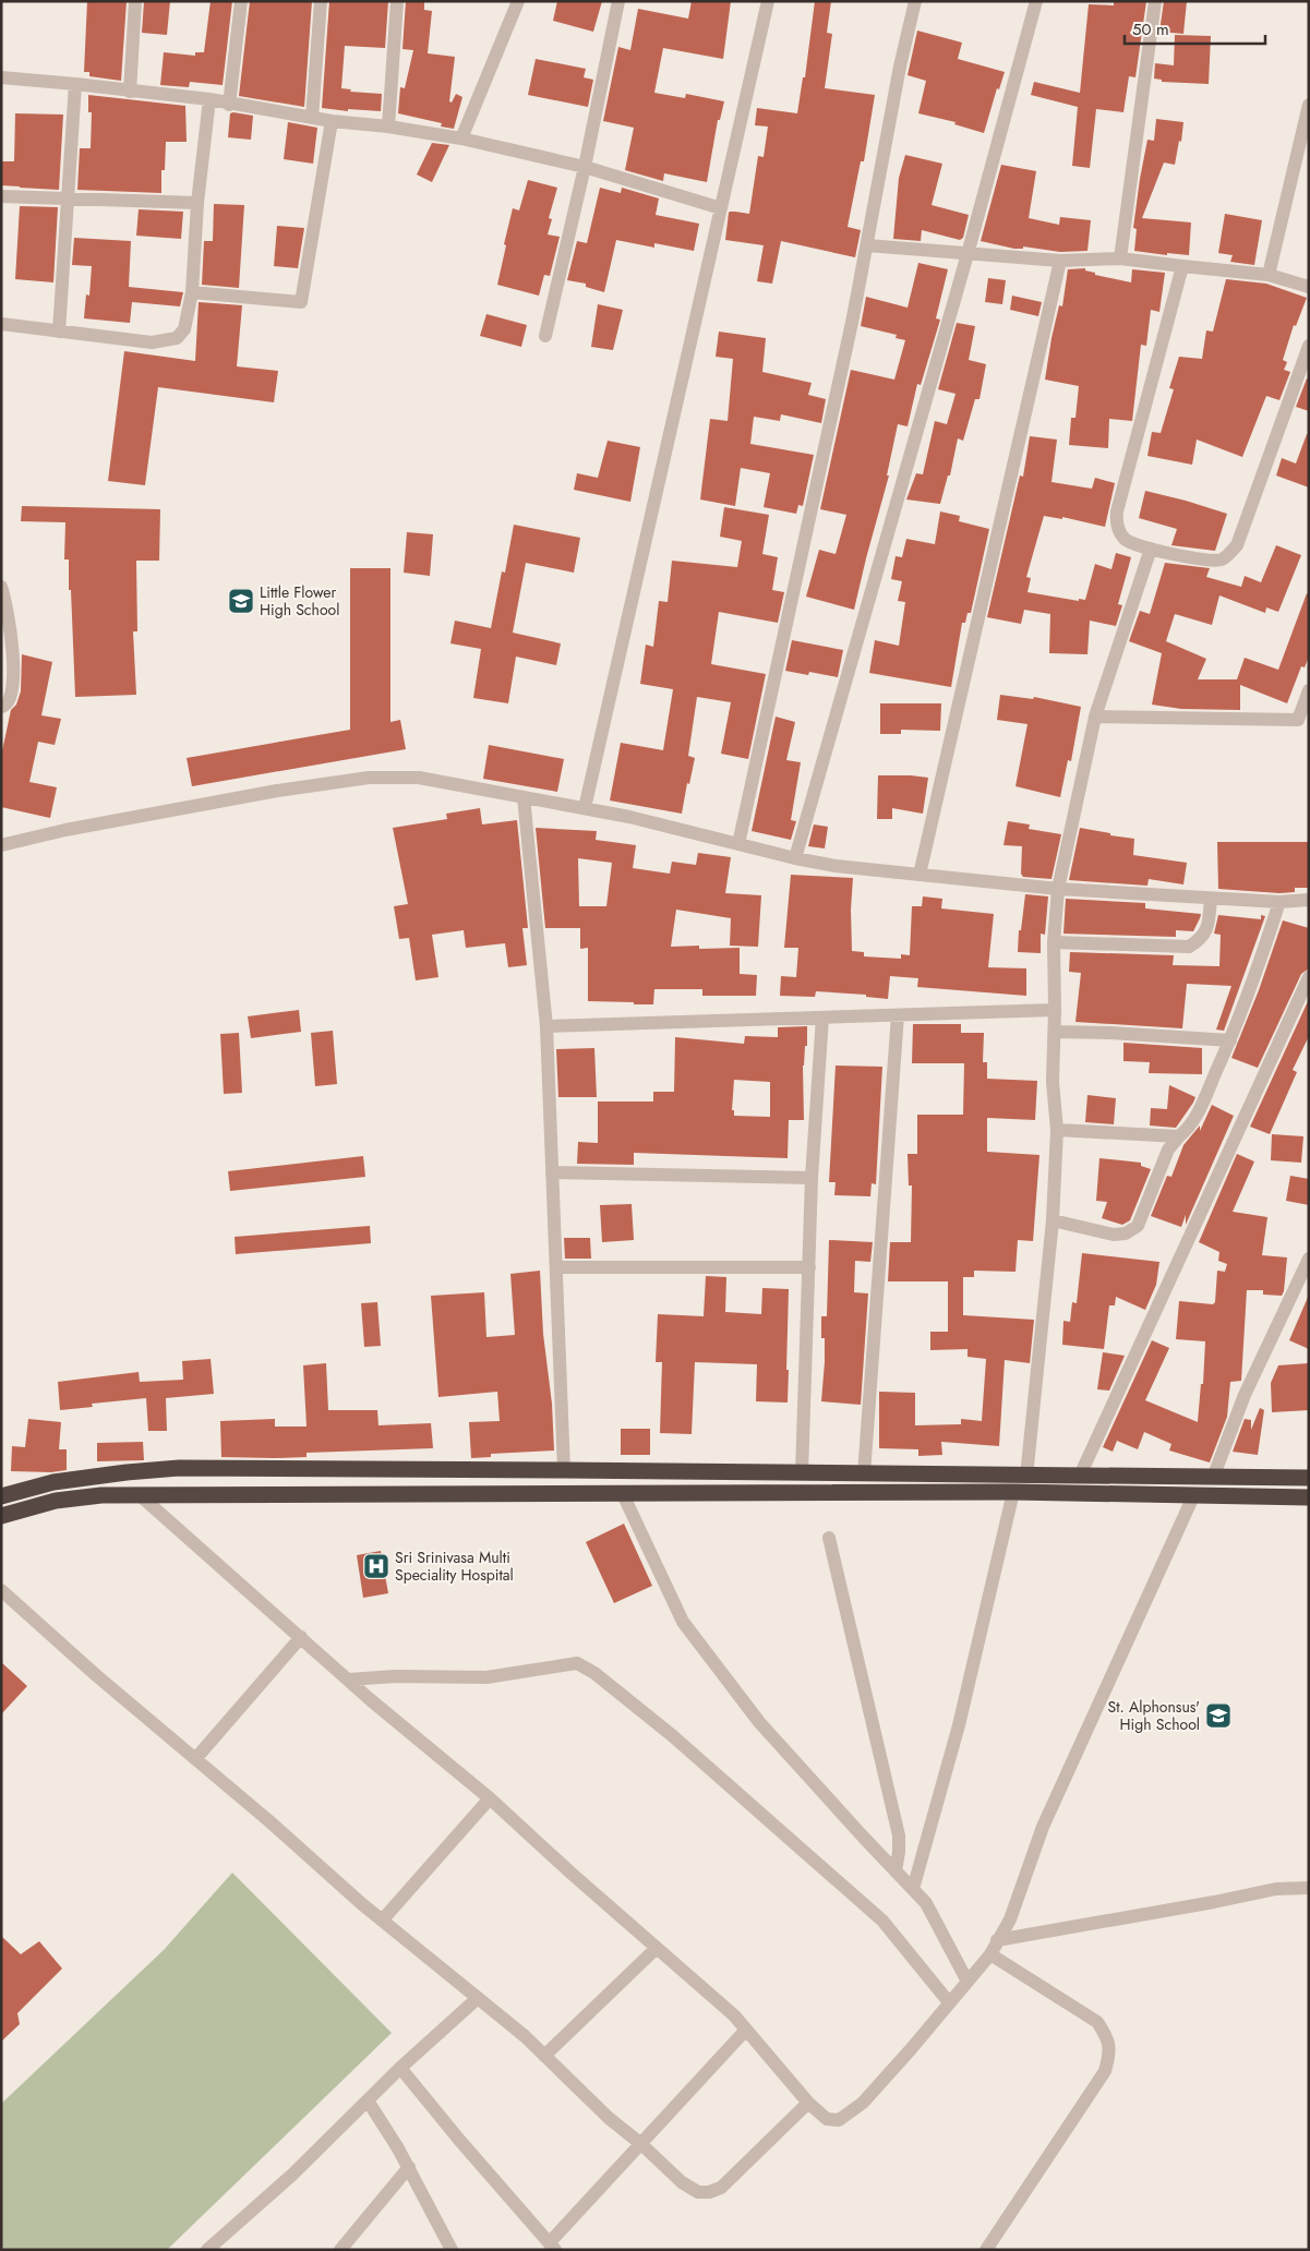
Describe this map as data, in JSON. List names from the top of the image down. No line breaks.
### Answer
{"places":{"school or university":["Little Flower High School","St. Alphonsus' High School"],"hospital":["Sri Srinivasa Multi Speciality Hospital"]},"scale_bar":"50 m"}
